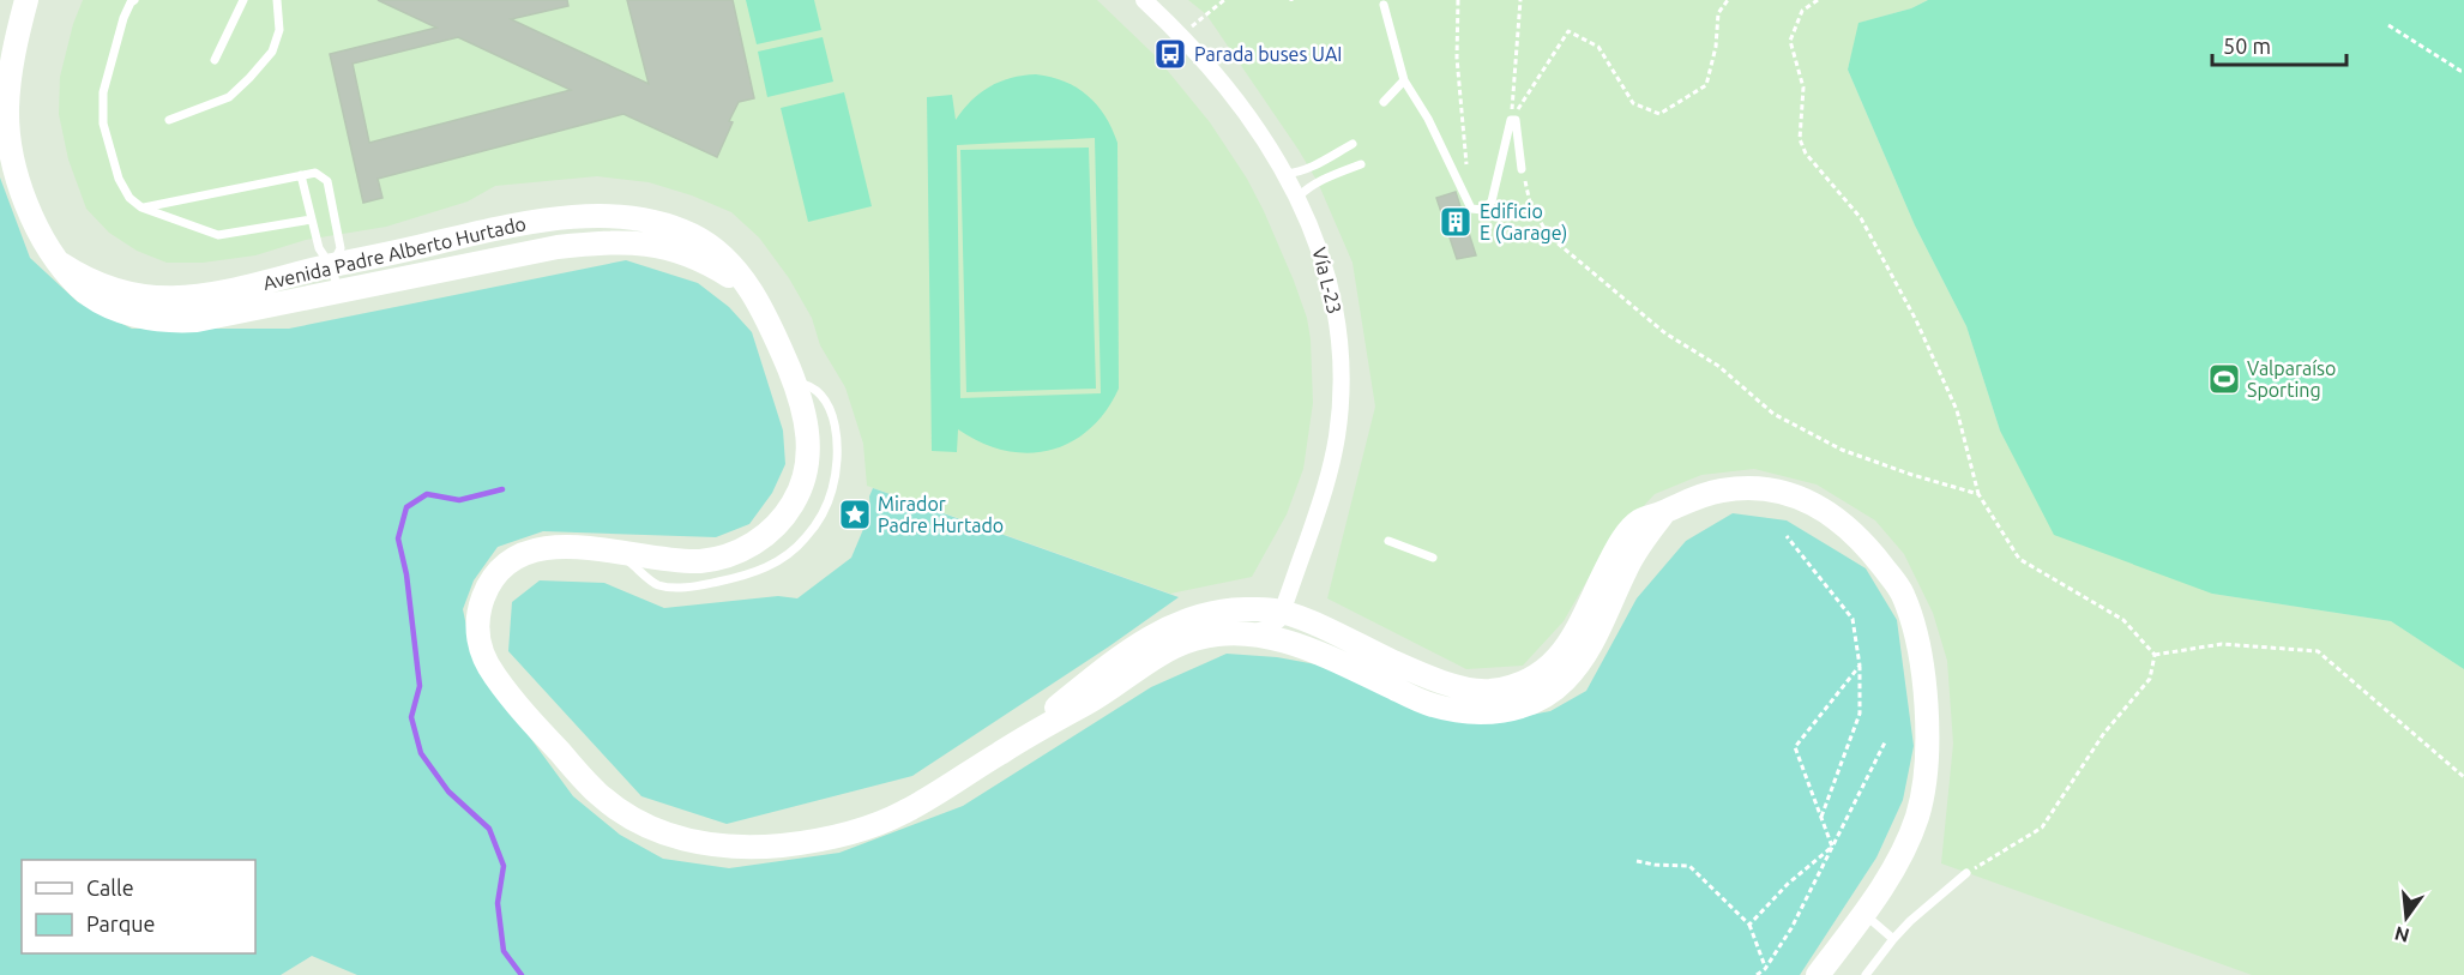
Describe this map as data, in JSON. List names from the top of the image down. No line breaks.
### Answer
{"streets":{"main road":["Avenida Padre Alberto Hurtado"],"street":["Vía L-23"]},"crossings":[["Avenida Padre Alberto Hurtado","Vía L-23"]],"places":{"bus stop":["Parada buses UAI"],"building":["Edificio E (Garage)"],"sports":["Valparaíso Sporting"],"place":["Mirador Padre Hurtado"]},"legend":["Calle","Parque"],"scale_bar":"50 m","north":"bottom"}
